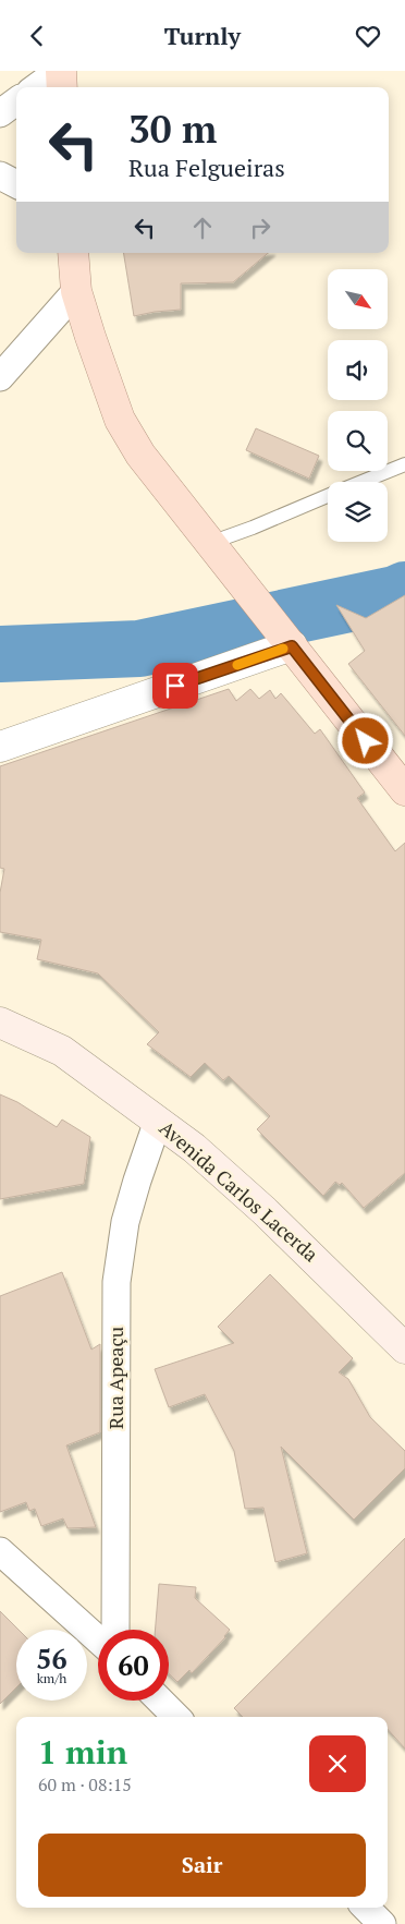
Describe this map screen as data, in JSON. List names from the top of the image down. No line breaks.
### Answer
{"streets":{"main road":["Avenida Carlos Lacerda"],"street":["Rua Apeaçu"]},"crossings":[["Avenida Carlos Lacerda","Rua Apeaçu"]],"north":"bottom right","page":{"header":"Turnly","turn":["30 m","Rua Felgueiras"],"speed":"56 km/h","limit":"60","heading":["1 min","60 m · 08:15"],"buttons":"Sair"}}
